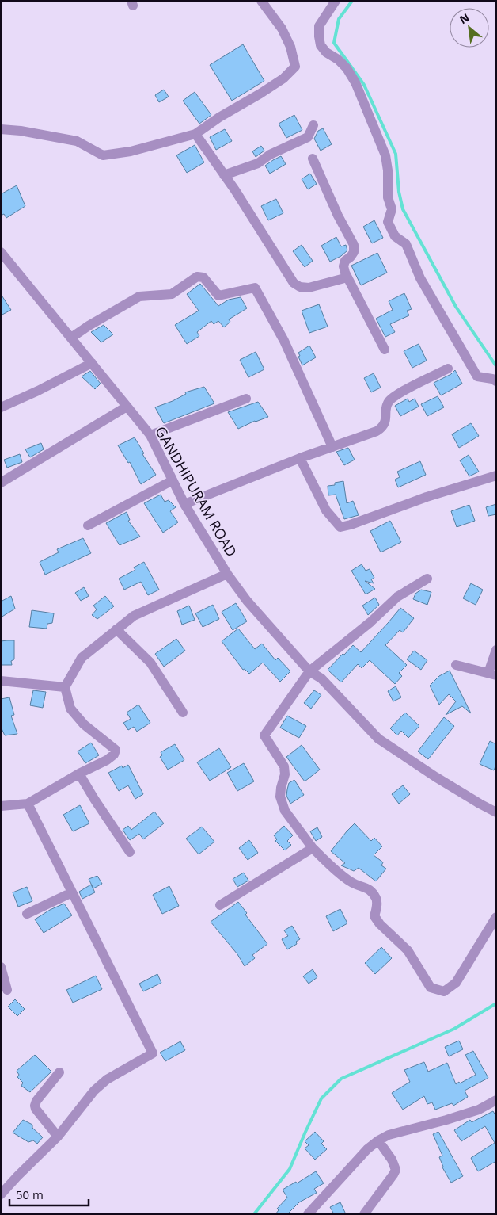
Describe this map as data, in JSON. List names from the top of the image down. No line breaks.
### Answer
{"streets":{"street":["GANDHIPURAM ROAD"]},"scale_bar":"50 m","north":"top left"}
